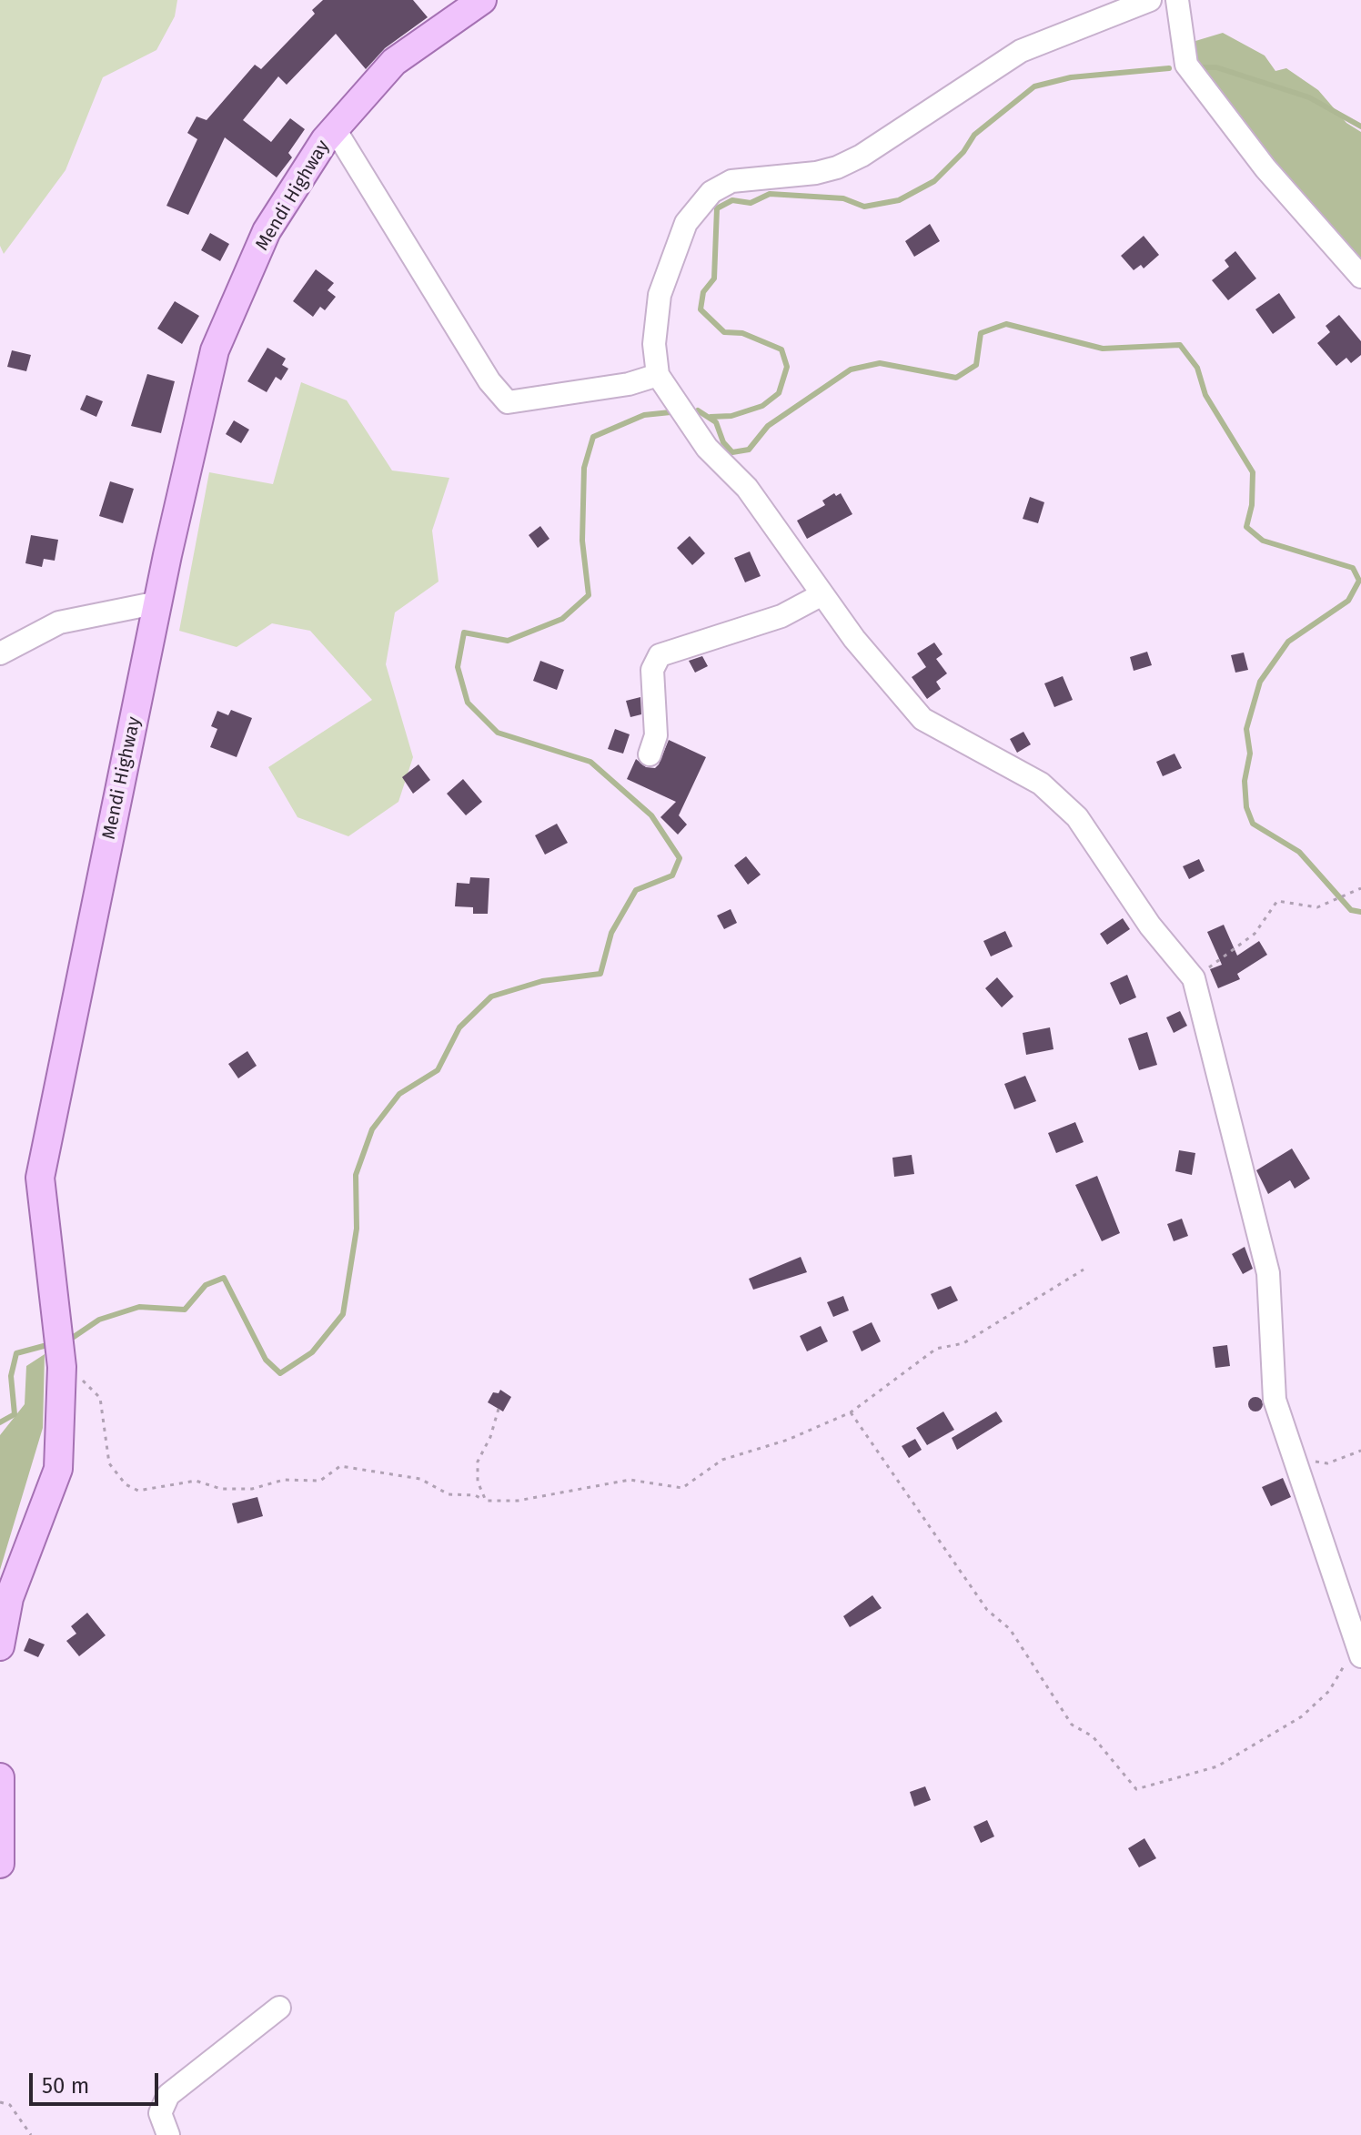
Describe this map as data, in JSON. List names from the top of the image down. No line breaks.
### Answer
{"streets":{"main road":["Mendi Highway"]},"scale_bar":"50 m"}
